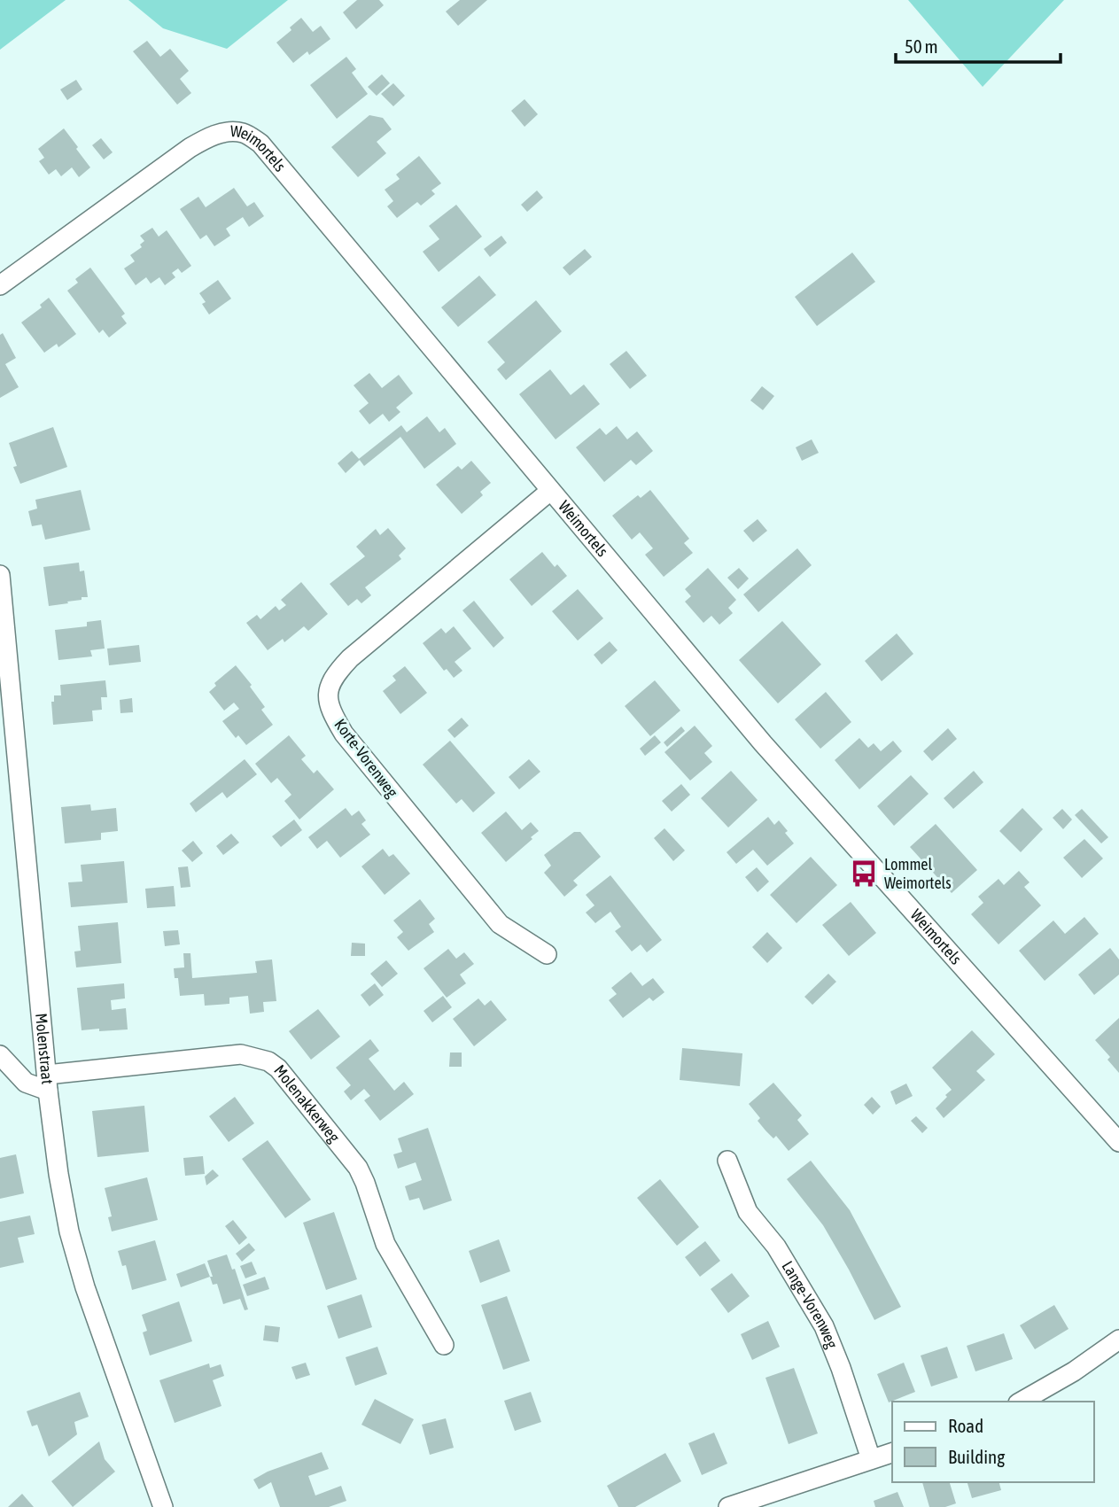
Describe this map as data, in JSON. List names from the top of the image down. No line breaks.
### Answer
{"streets":{"street":["Weimortels","Korte-Vorenweg","Molenstraat","Molenakkerweg","Lange-Vorenweg"]},"crossings":[["Weimortels","Korte-Vorenweg"],["Molenstraat","Molenakkerweg"]],"places":{"bus stop":["Lommel Weimortels"]},"legend":["Road","Building"],"scale_bar":"50 m"}
